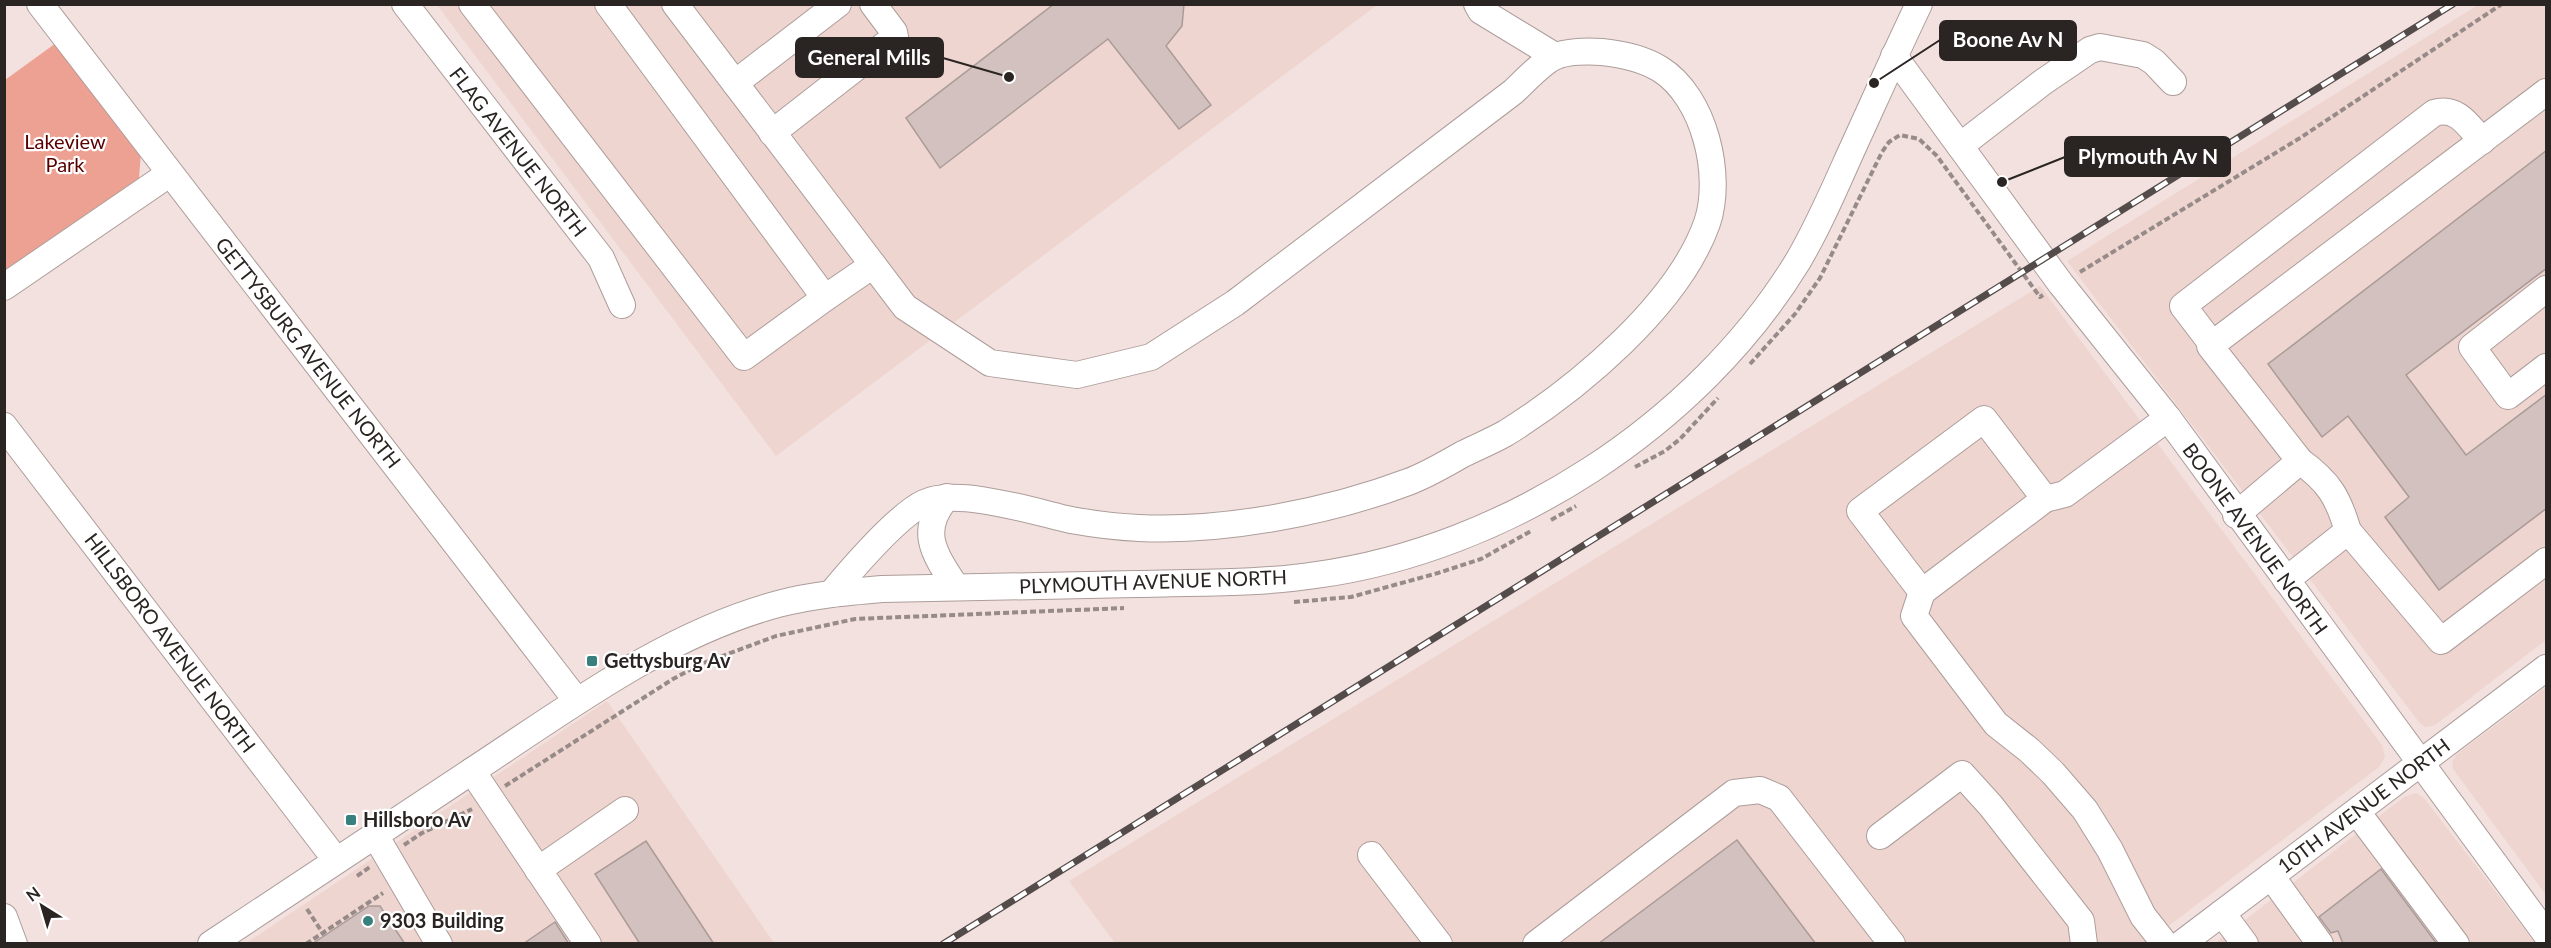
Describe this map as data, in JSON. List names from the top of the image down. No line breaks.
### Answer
{"streets":{"street":["FLAG AVENUE NORTH","GETTYSBURG AVENUE NORTH","BOONE AVENUE NORTH","PLYMOUTH AVENUE NORTH","HILLSBORO AVENUE NORTH","10TH AVENUE NORTH"]},"crossings":[["GETTYSBURG AVENUE NORTH","PLYMOUTH AVENUE NORTH"],["BOONE AVENUE NORTH","PLYMOUTH AVENUE NORTH"],["BOONE AVENUE NORTH","10TH AVENUE NORTH"],["PLYMOUTH AVENUE NORTH","HILLSBORO AVENUE NORTH"]],"parks":["Lakeview Park"],"places":{"other":["General Mills","Boone Av N","Plymouth Av N","9303 Building"],"transit":["Gettysburg Av","Hillsboro Av"]},"north":"top left"}
